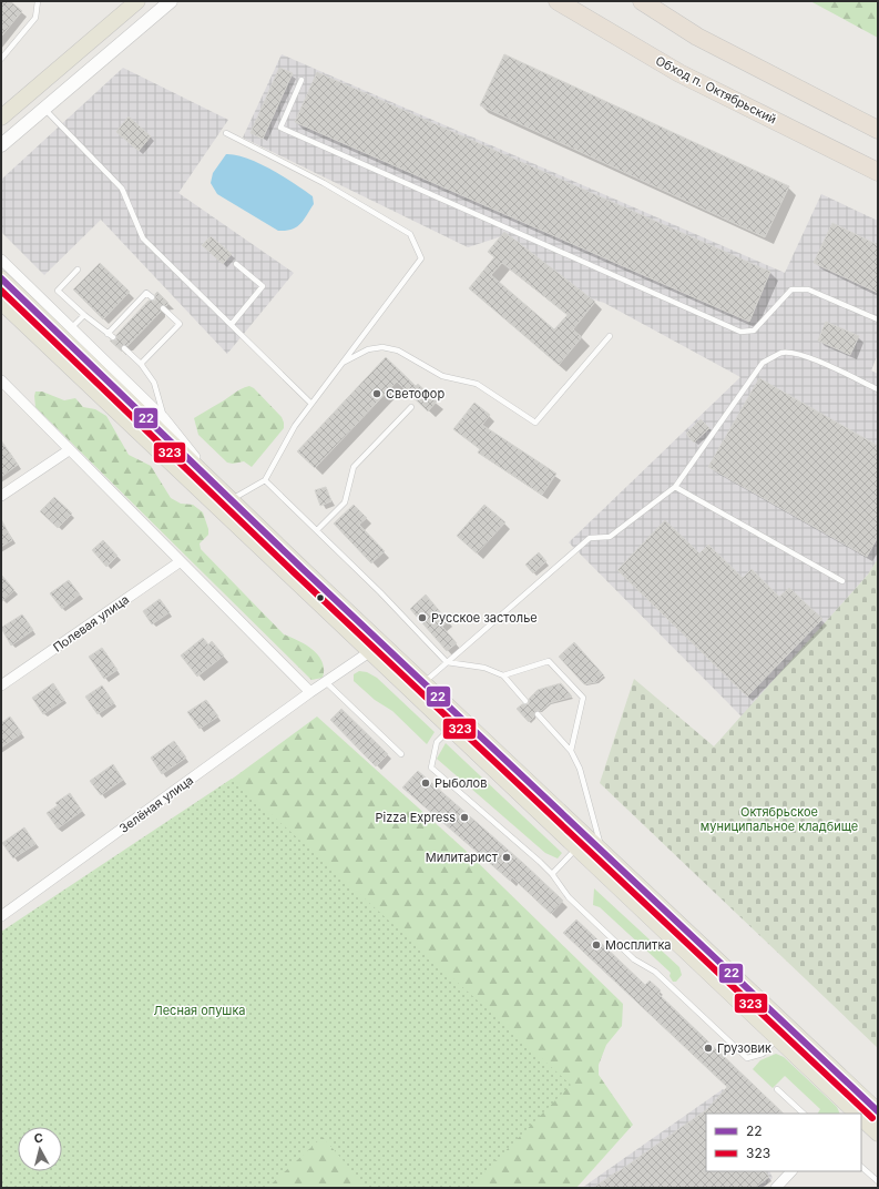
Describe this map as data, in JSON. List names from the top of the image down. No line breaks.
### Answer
{"streets":{"highway":["Обход п. Октябрьский"],"street":["Полевая улица","Зелёная улица"]},"parks":["Октябрьское муниципальное кладбище","Лесная опушка"],"places":["Светофор","Русское застолье","Рыболов","Pizza Express","Милитарист","Мосплитка","Грузовик"],"lines":["transit line 22","transit line 323"],"legend":["22","323"],"north":"top"}
